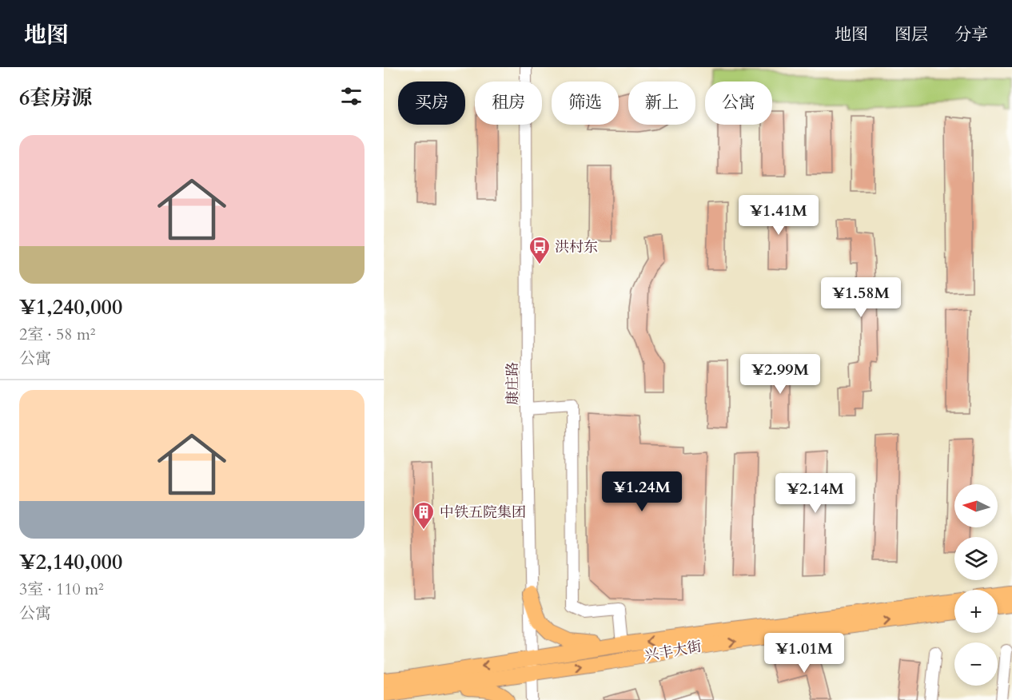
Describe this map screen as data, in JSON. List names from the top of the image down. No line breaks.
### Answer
{"streets":{"main road":["兴丰大街"],"street":["康庄路"]},"crossings":[["康庄路","兴丰大街"]],"places":{"bus stop":["洪村东"],"building":["中铁五院集团"]},"north":"left","page":{"header":"地图","nav":["地图","图层","分享"],"heading":"6套房源","chip":["买房","租房","筛选","新上","公寓"],"list":[{"name":"¥1,240,000","note":"2室 · 58 m² · 公寓"},{"name":"¥2,140,000","note":"3室 · 110 m² · 公寓"}],"price":["¥1.41M","¥1.58M","¥2.99M","¥1.24M","¥2.14M","¥1.01M"],"map_buttons":["+","−"]}}
